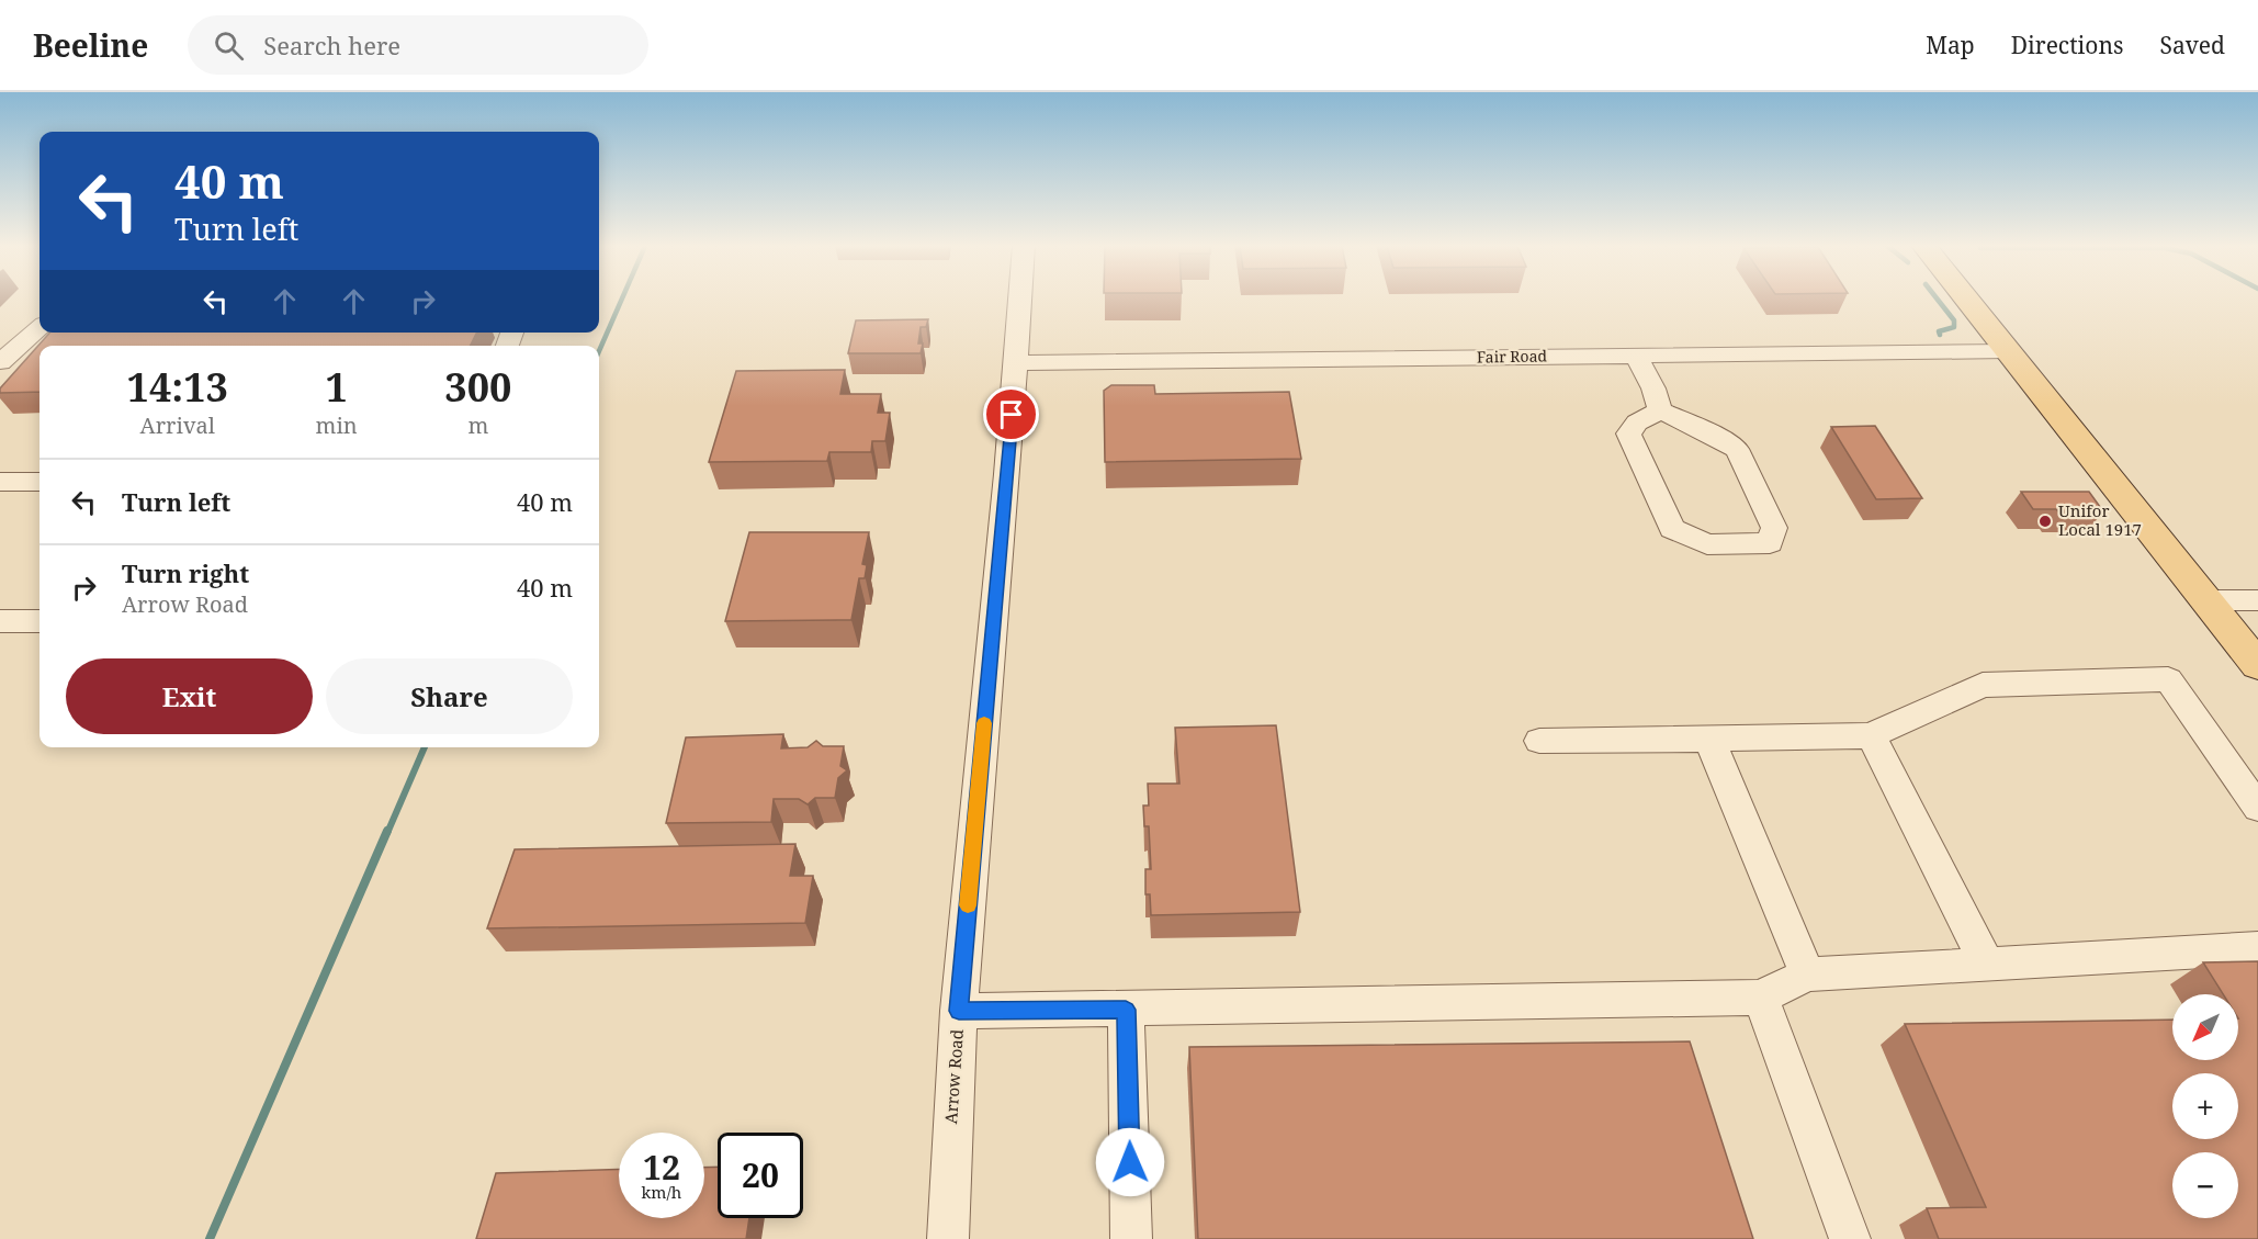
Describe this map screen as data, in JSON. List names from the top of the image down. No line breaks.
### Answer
{"streets":{"street":["Fair Road","Arrow Road"]},"crossings":[["Fair Road","Arrow Road"]],"places":["Unifor Local 1917"],"north":"bottom left","page":{"header":"Beeline","search":"Search here","nav":["Map","Directions","Saved"],"turn":["40 m","Turn left"],"eta":["14:13","Arrival","1","min","300","m"],"list":[{"name":"Turn left","value":"40 m"},{"name":"Turn right","note":"Arrow Road","value":"40 m"}],"buttons":["Exit","Share"],"map_buttons":["+","−"],"speed":"12 km/h","limit":"20"}}
